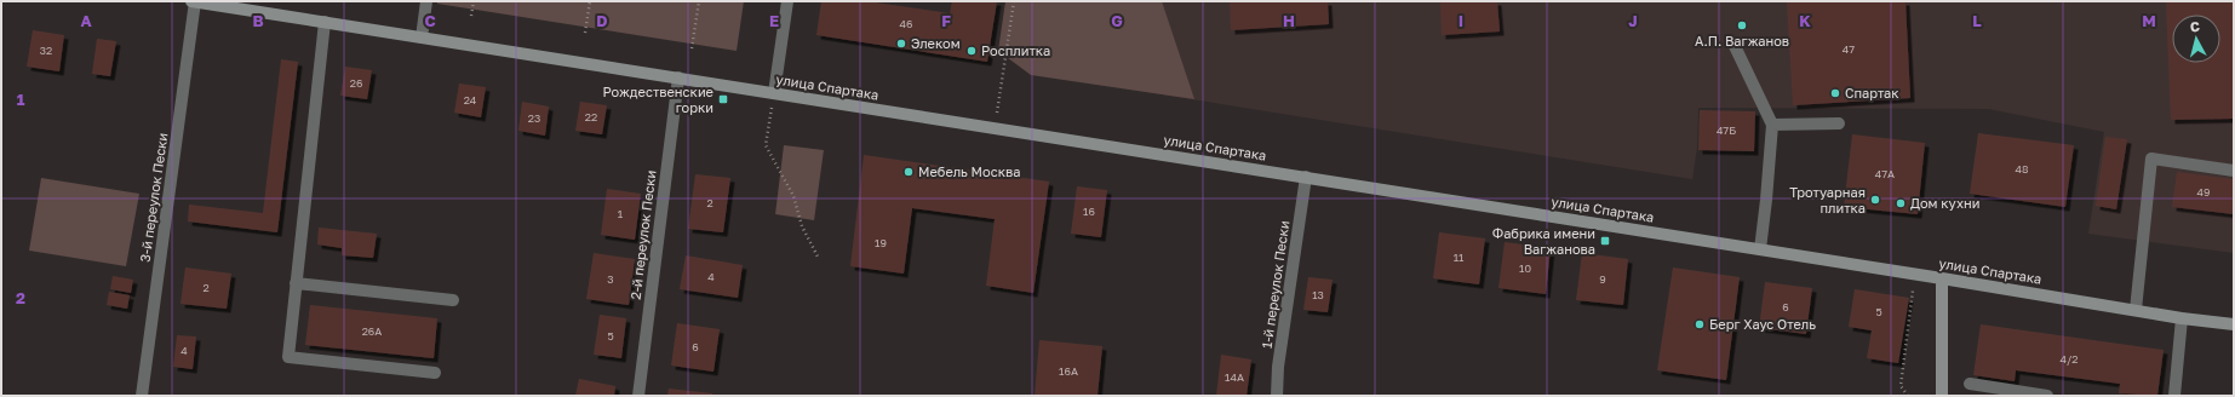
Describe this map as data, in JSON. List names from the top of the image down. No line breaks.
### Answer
{"streets":{"main road":["улица Спартака"],"street":["3-й переулок Пески","2-й переулок Пески","1-й переулок Пески"]},"crossings":[["улица Спартака","3-й переулок Пески"],["улица Спартака","2-й переулок Пески"],["улица Спартака","1-й переулок Пески"]],"places":{"other":["А.П. Вагжанов","Элеком","Росплитка","Спартак","Мебель Москва","Тротуарная плитка","Дом кухни","Берг Хаус Отель"],"transit":["Рождественские горки","Фабрика имени Вагжанова"]},"house_numbers":["46","47","32","26","24","22","23","47Б","48","47А","49","2","16","1","19","11","10","4","3","9","2","13","6","5","26А","5","6","4","4/2","16А","14А"],"north":"top","grid":{"columns":["A","B","C","D","E","F","G","H","I","J","K","L","M"],"rows":["1","2"]}}
